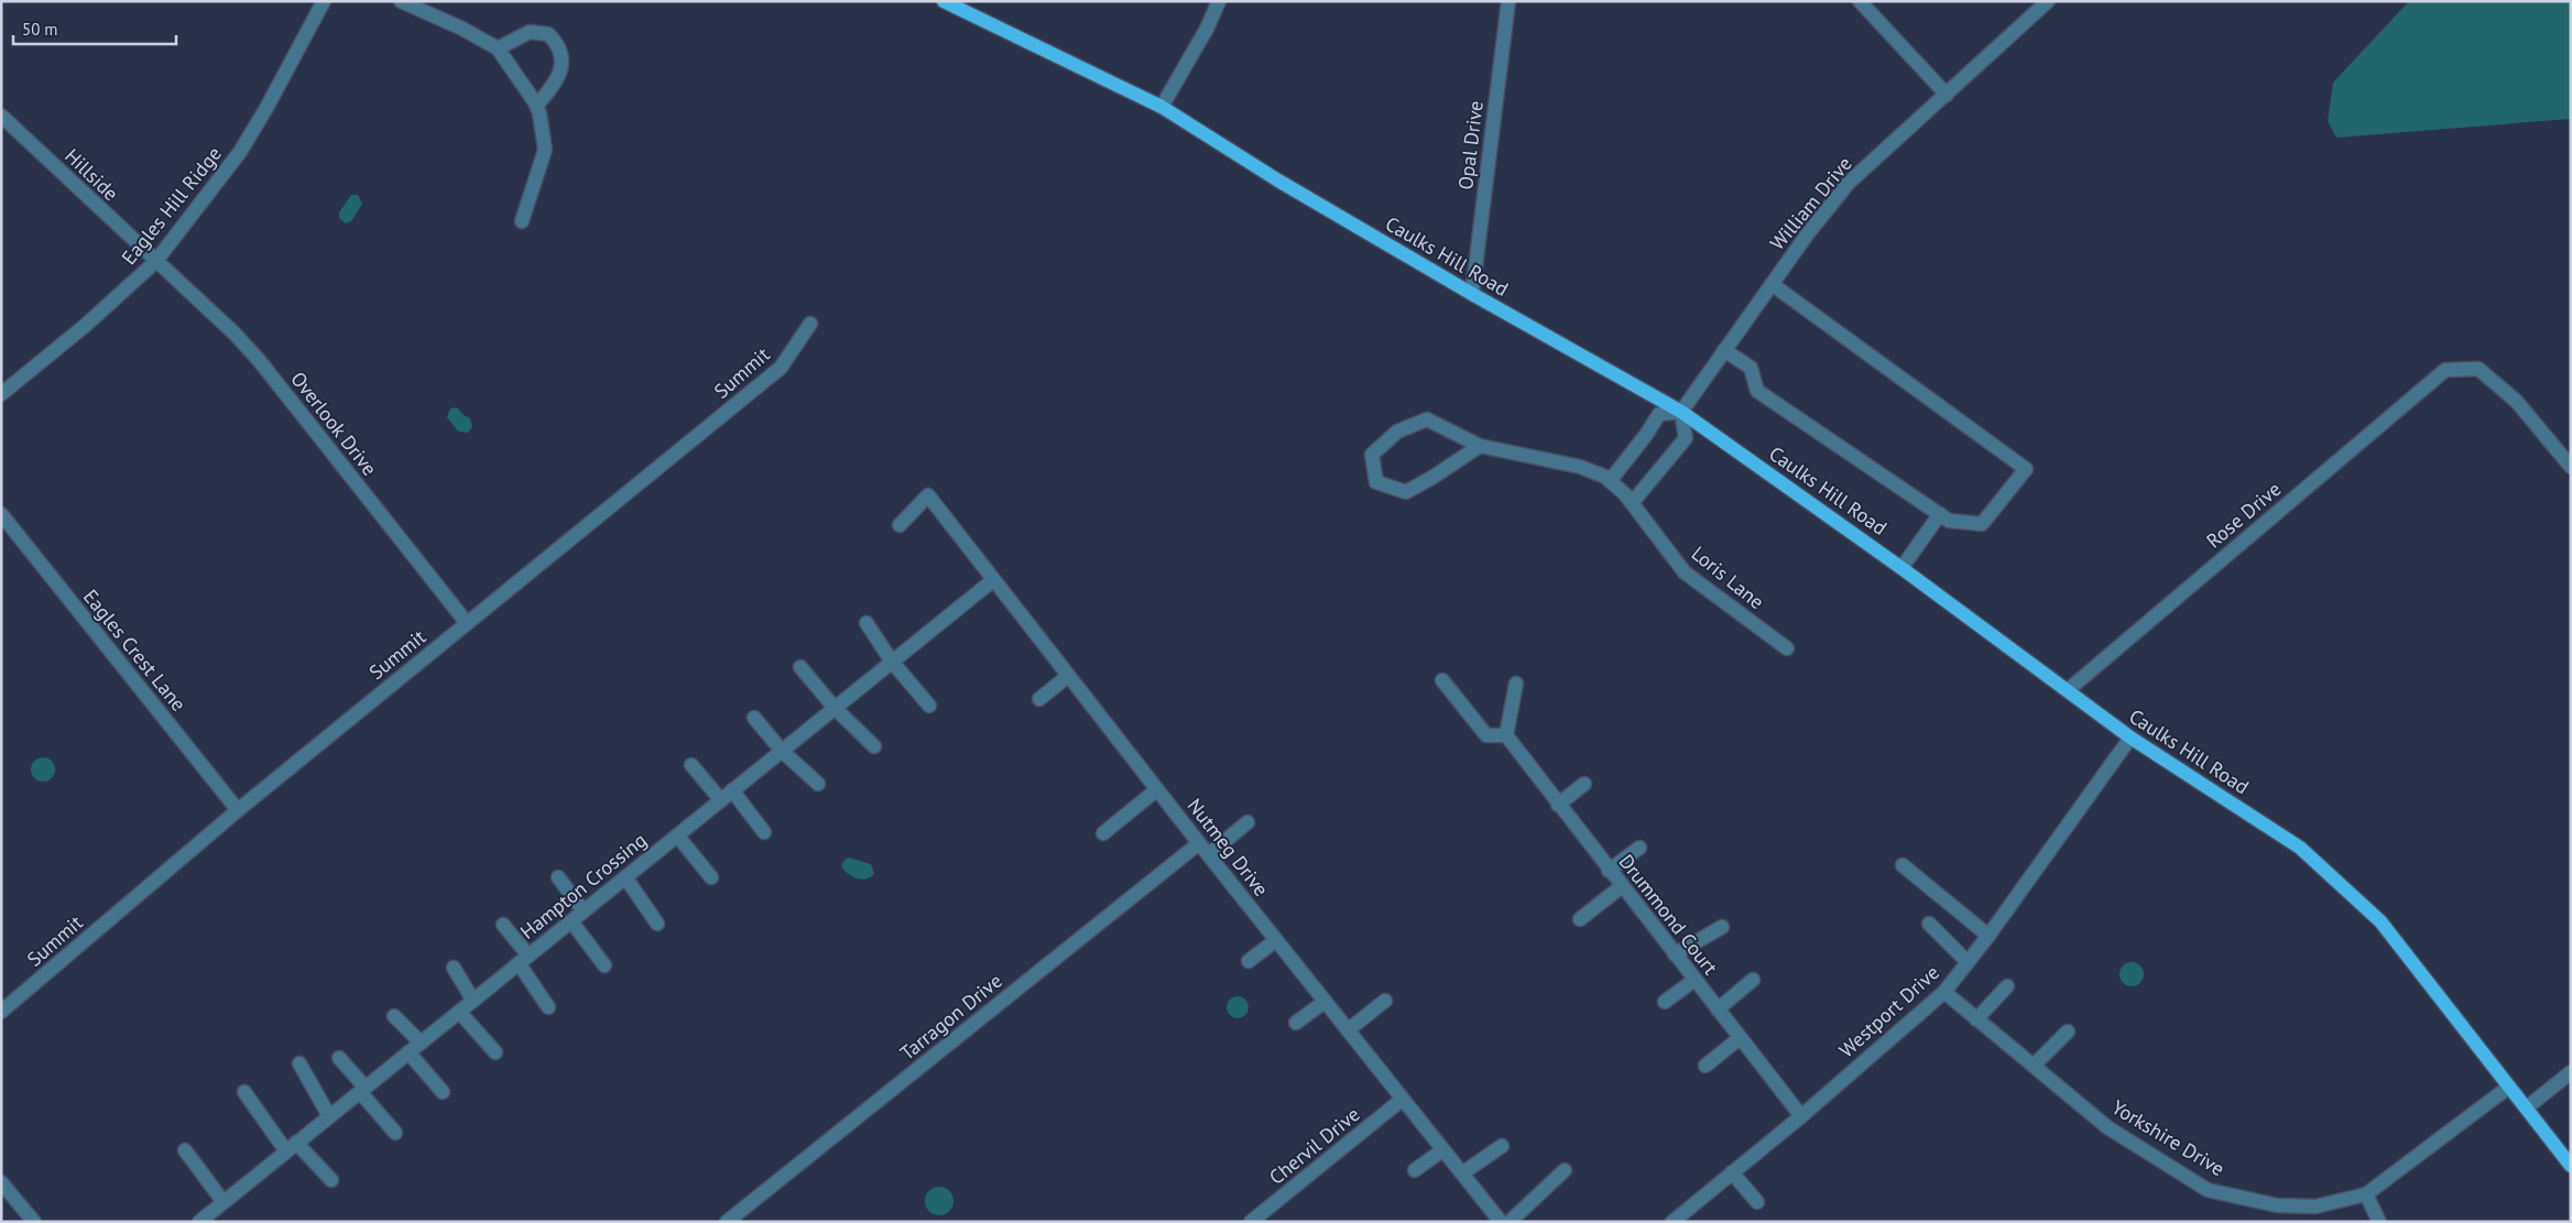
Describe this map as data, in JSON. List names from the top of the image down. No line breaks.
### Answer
{"streets":{"main road":["Caulks Hill Road"],"street":["Opal Drive","Hillside","William Drive","Eagles Hill Ridge","Summit","Overlook Drive","Rose Drive","Loris Lane","Eagles Crest Lane","Nutmeg Drive","Hampton Crossing","Drummond Court","Westport Drive","Tarragon Drive","Yorkshire Drive","Chervil Drive"]},"crossings":[["Opal Drive","Caulks Hill Road"],["Hillside","Eagles Hill Ridge"],["Hillside","Overlook Drive"],["William Drive","Caulks Hill Road"],["Eagles Hill Ridge","Overlook Drive"],["Caulks Hill Road","Rose Drive"],["Caulks Hill Road","Westport Drive"],["Caulks Hill Road","Yorkshire Drive"],["Summit","Overlook Drive"],["Summit","Eagles Crest Lane"],["Nutmeg Drive","Hampton Crossing"],["Nutmeg Drive","Tarragon Drive"],["Nutmeg Drive","Chervil Drive"],["Drummond Court","Westport Drive"],["Westport Drive","Yorkshire Drive"]],"scale_bar":"50 m"}
